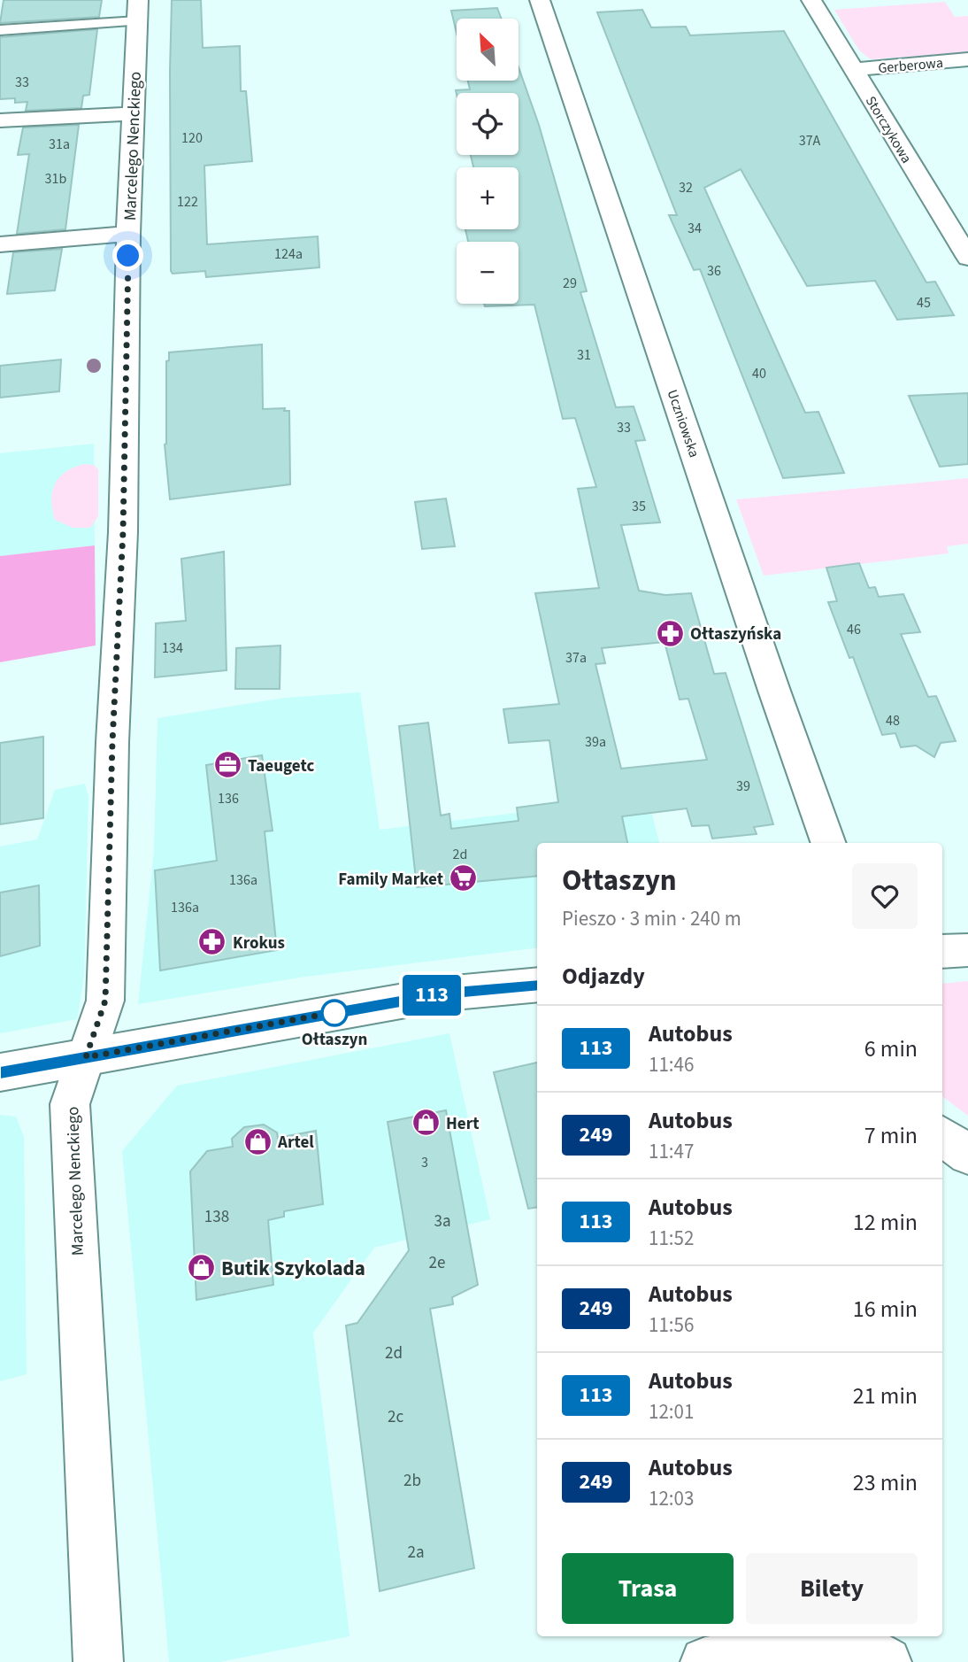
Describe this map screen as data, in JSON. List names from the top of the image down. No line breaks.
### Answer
{"streets":{"street":["Gerberowa","Storczykowa","Marcelego Nenckiego","Uczniowska"]},"crossings":[["Gerberowa","Storczykowa"]],"places":{"pharmacy":["Ołtaszyńska","Krokus"],"office":["Taeugetc"],"supermarket":["Family Market"],"other":["Ołtaszyn"],"shop":["Hert","Artel","Butik Szykolada"]},"lines":["bus line 113"],"house_numbers":["33","120","37A","31a","31b","32","122","34","124a","36","29","45","31","40","33","35","46","134","37a","48","39a","39","136","2d","136a","136a","3","138","3a","2e","2d","2c","2b","2a"],"north":"top left","page":{"on_map":"113","map_buttons":["+","−"],"heading":[["Ołtaszyn","Pieszo · 3 min · 240 m"],"Odjazdy"],"list":[{"mark":"113","name":"Autobus","note":"11:46","value":"6 min"},{"mark":"249","name":"Autobus","note":"11:47","value":"7 min"},{"mark":"113","name":"Autobus","note":"11:52","value":"12 min"},{"mark":"249","name":"Autobus","note":"11:56","value":"16 min"},{"mark":"113","name":"Autobus","note":"12:01","value":"21 min"},{"mark":"249","name":"Autobus","note":"12:03","value":"23 min"}],"buttons":["Trasa","Bilety"]}}
